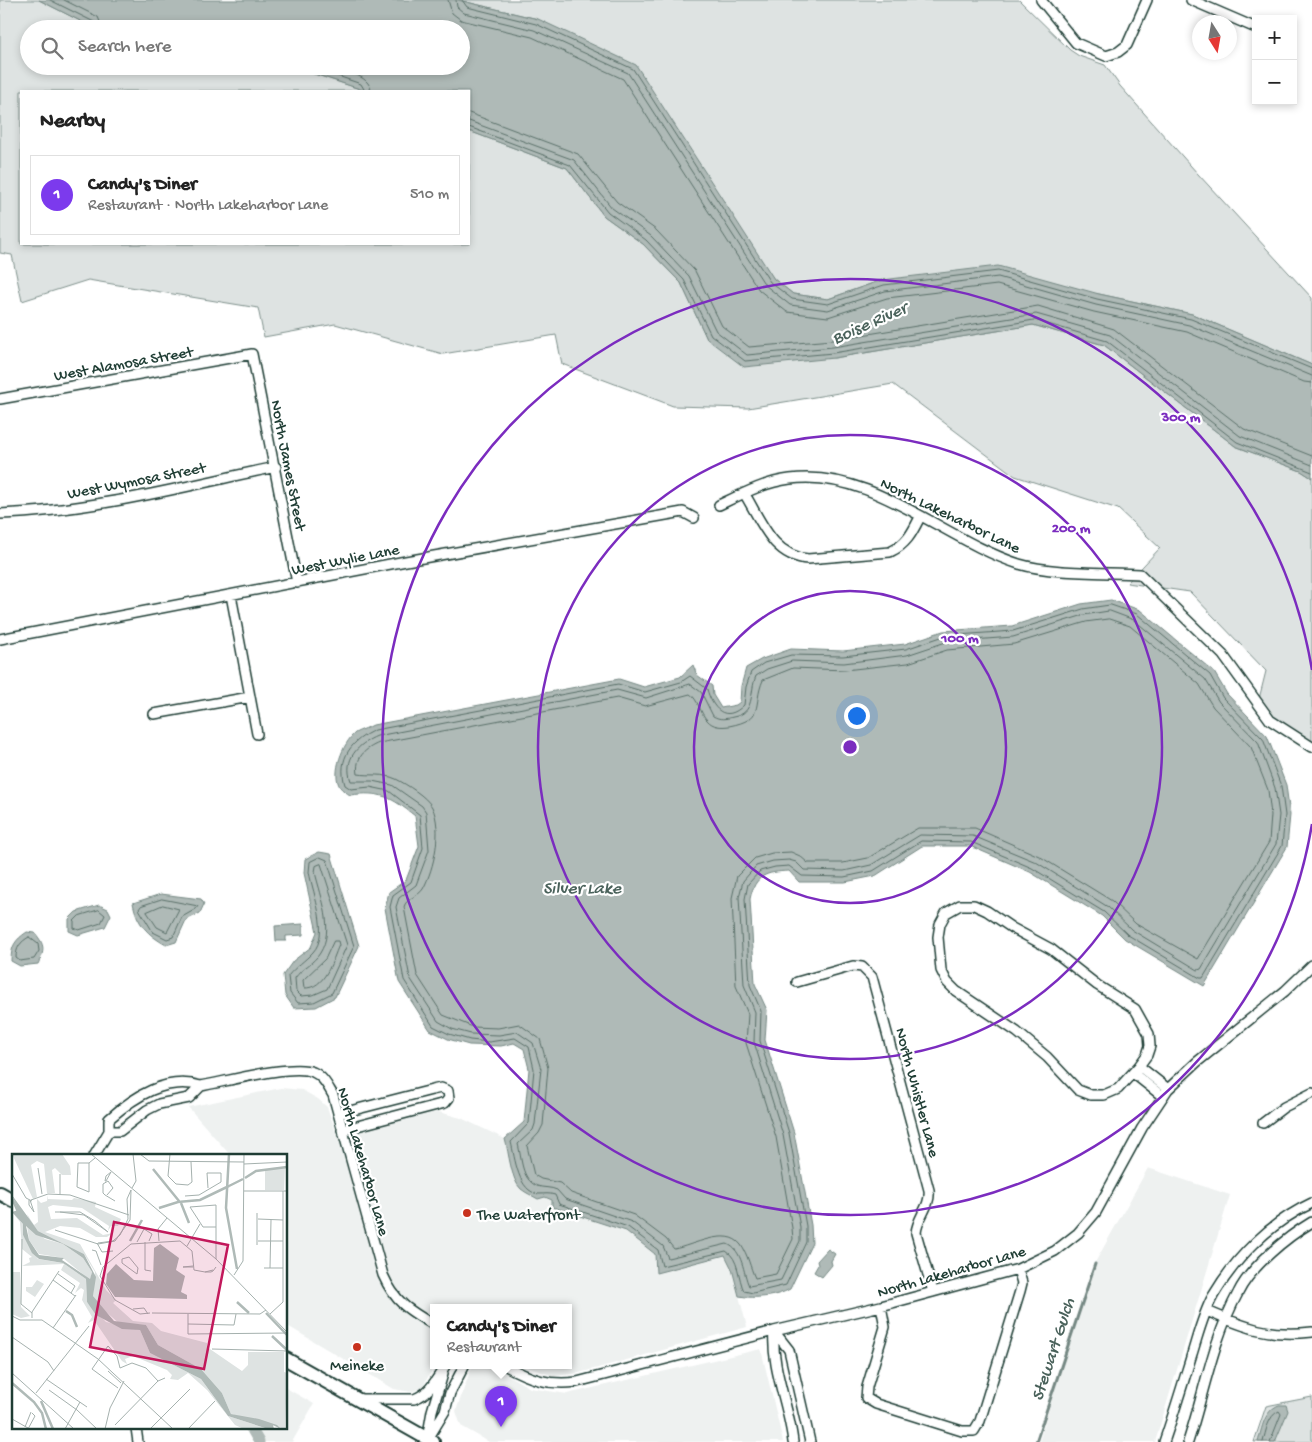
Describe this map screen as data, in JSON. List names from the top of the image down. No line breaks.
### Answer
{"streets":{"street":["West Alamosa Street","North James Street","West Wymosa Street","North Lakeharbor Lane","West Wylie Lane","North Whistler Lane"]},"crossings":[["West Alamosa Street","North James Street"],["North James Street","West Wymosa Street"],["North James Street","West Wylie Lane"],["North Lakeharbor Lane","North Whistler Lane"]],"water":["Boise River","Silver Lake","Stewart Gulch"],"places":["The Waterfront","Meineke"],"north":"bottom","page":{"map_buttons":["+","−"],"search":"Search here","heading":"Nearby","list":[{"mark":"1","name":"Candy's Diner","note":"Restaurant · North Lakeharbor Lane","value":"510 m"}],"popup":["Candy's Diner","Restaurant"],"pins":"1"},"rings":["300 m","200 m","100 m"]}
